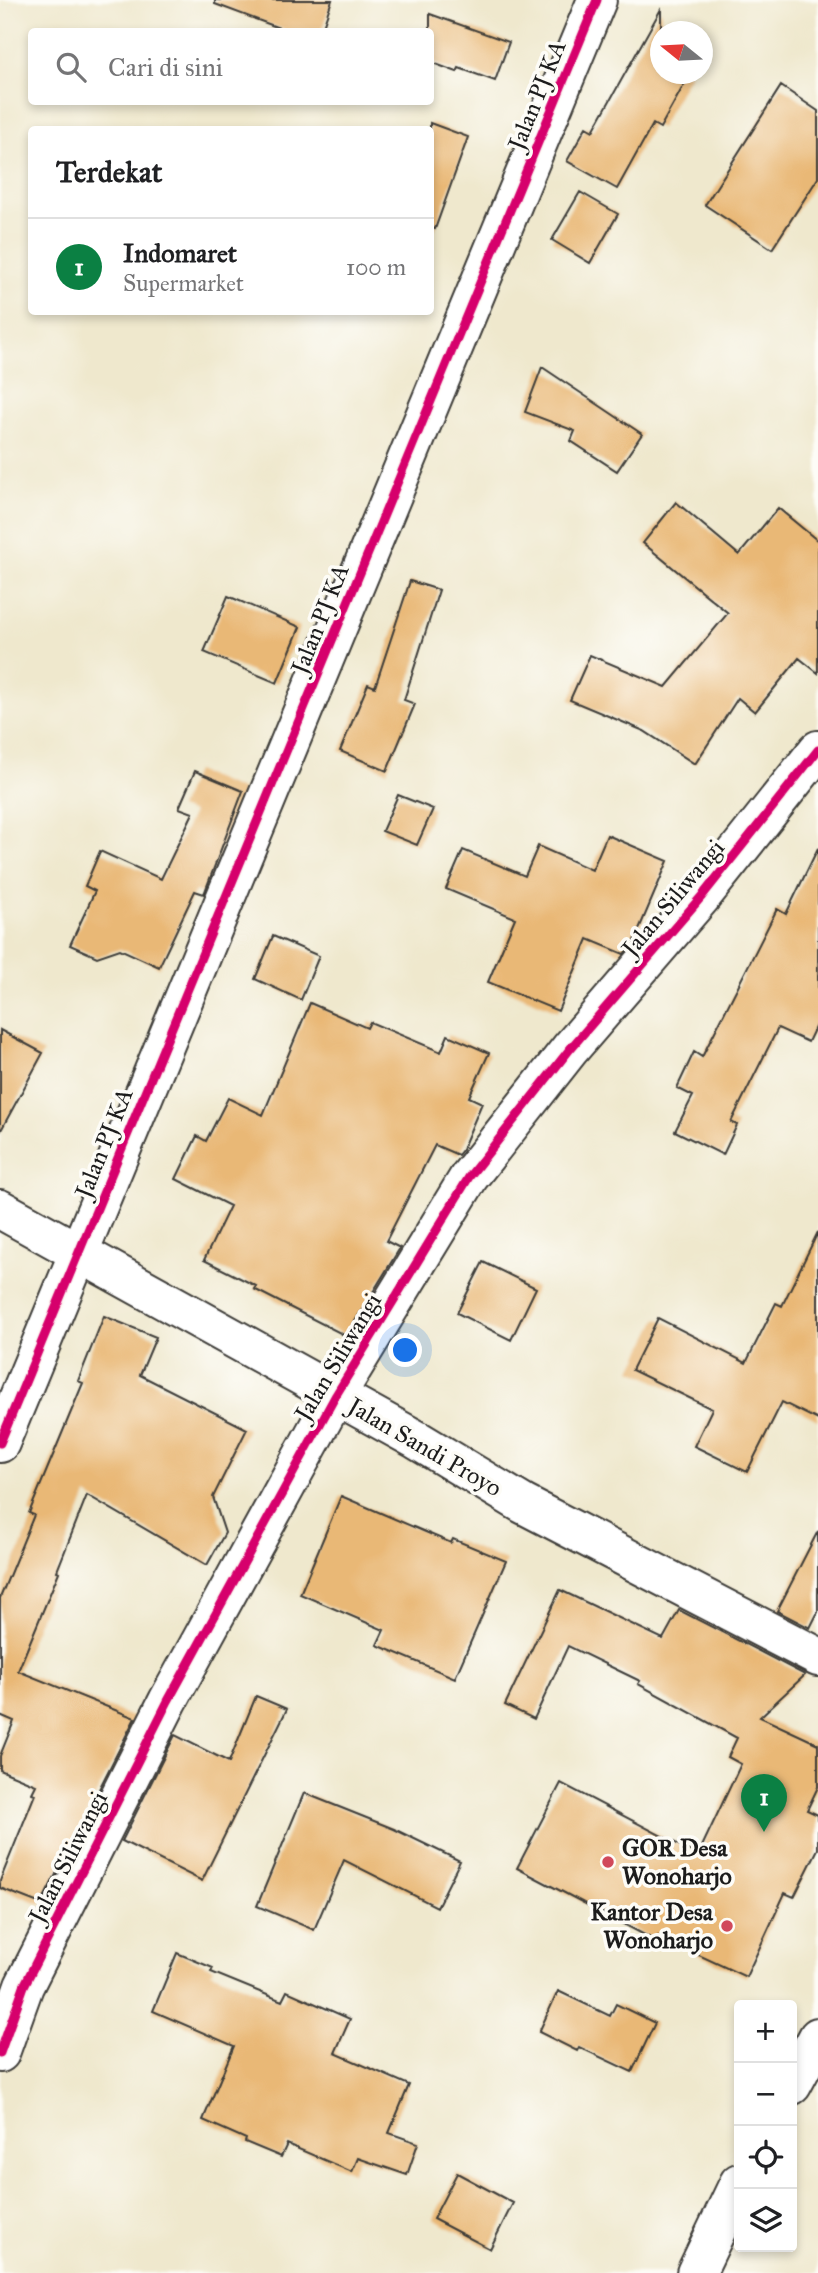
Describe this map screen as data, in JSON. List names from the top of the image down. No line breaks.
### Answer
{"streets":{"main road":["Jalan PJ KA","Jalan Siliwangi","Jalan Sandi Proyo"]},"crossings":[["Jalan PJ KA","Jalan Sandi Proyo"],["Jalan Siliwangi","Jalan Sandi Proyo"]],"places":["GOR Desa Wonoharjo","Kantor Desa Wonoharjo"],"north":"left","page":{"search":"Cari di sini","heading":"Terdekat","list":[{"mark":"1","name":"Indomaret","note":"Supermarket","value":"100 m"}],"pins":"1","map_buttons":["+","−"]}}
